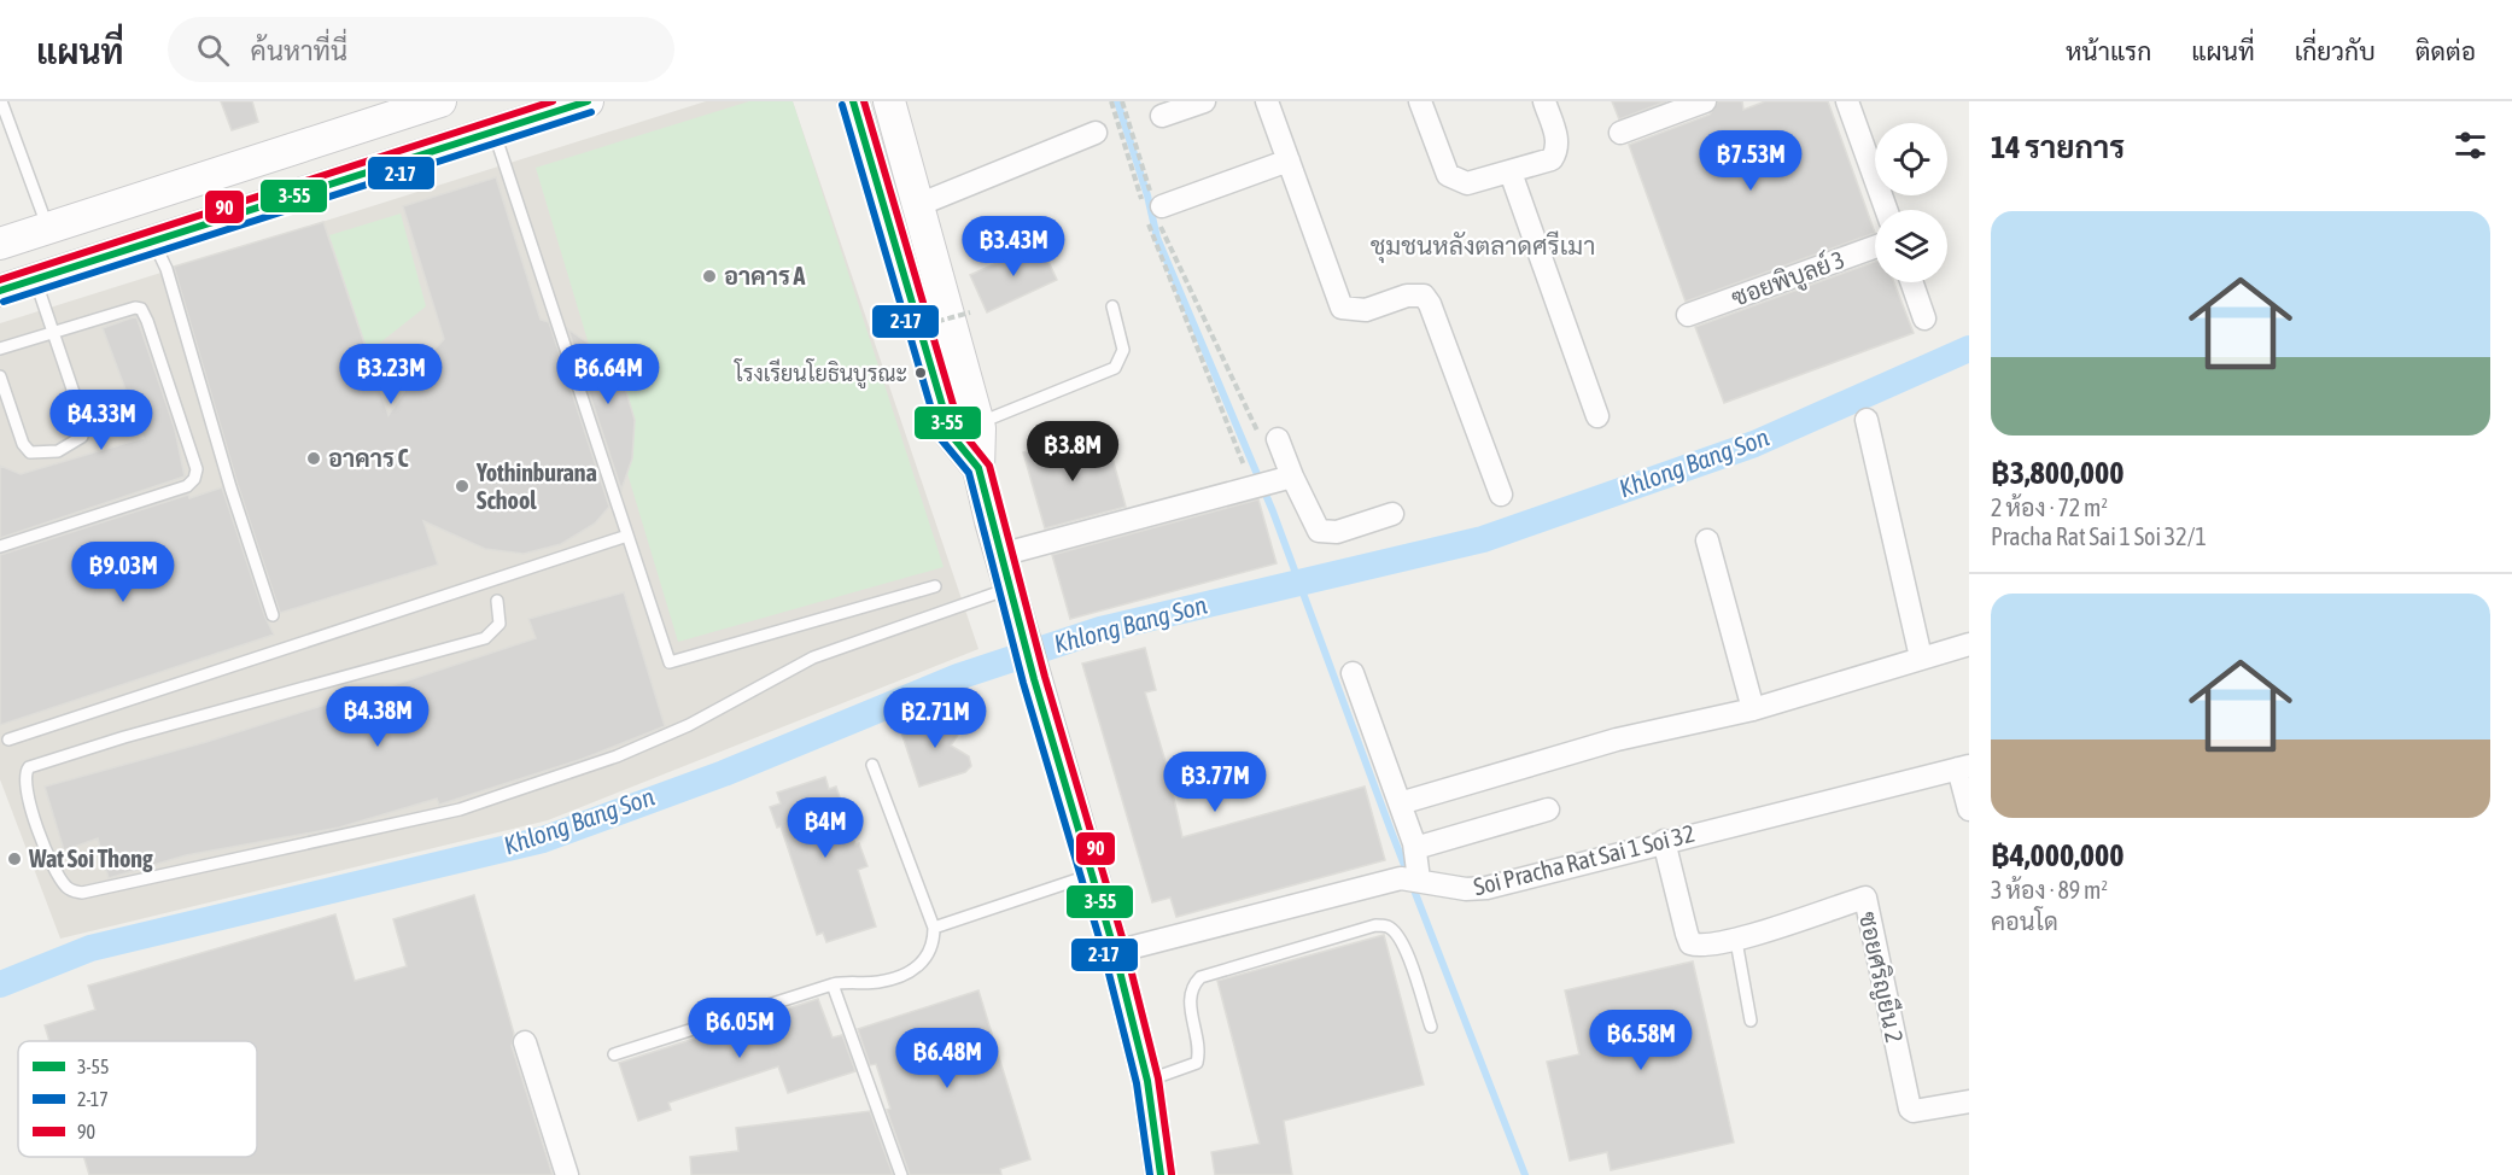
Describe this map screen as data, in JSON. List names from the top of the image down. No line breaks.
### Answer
{"streets":{"street":["ซอยพิบูลย์ 3","Soi Pracha Rat Sai 1 Soi 32","ซอยศริญยืน 2"]},"crossings":[["Soi Pracha Rat Sai 1 Soi 32","ซอยศริญยืน 2"]],"districts":["ชุมชนหลังตลาดศรีเมา"],"water":["Khlong Bang Son"],"places":["อาคาร A","โรงเรียนโยธินบูรณะ","อาคาร C","Yothinburana School","Wat Soi Thong"],"lines":["transit line 3-55","transit line 90","transit line 2-17"],"legend":["3-55","2-17","90"],"page":{"header":"แผนที่","search":"ค้นหาที่นี่","nav":["หน้าแรก","แผนที่","เกี่ยวกับ","ติดต่อ"],"heading":"14 รายการ","price":["฿7.53M","฿3.43M","฿3.23M","฿6.64M","฿4.33M","฿3.8M","฿9.03M","฿4.38M","฿2.71M","฿3.77M","฿4M","฿6.05M","฿6.58M","฿6.48M"],"list":[{"name":"฿3,800,000","note":"2 ห้อง · 72 m² · Pracha Rat Sai 1 Soi 32/1"},{"name":"฿4,000,000","note":"3 ห้อง · 89 m² · คอนโด"}]}}
